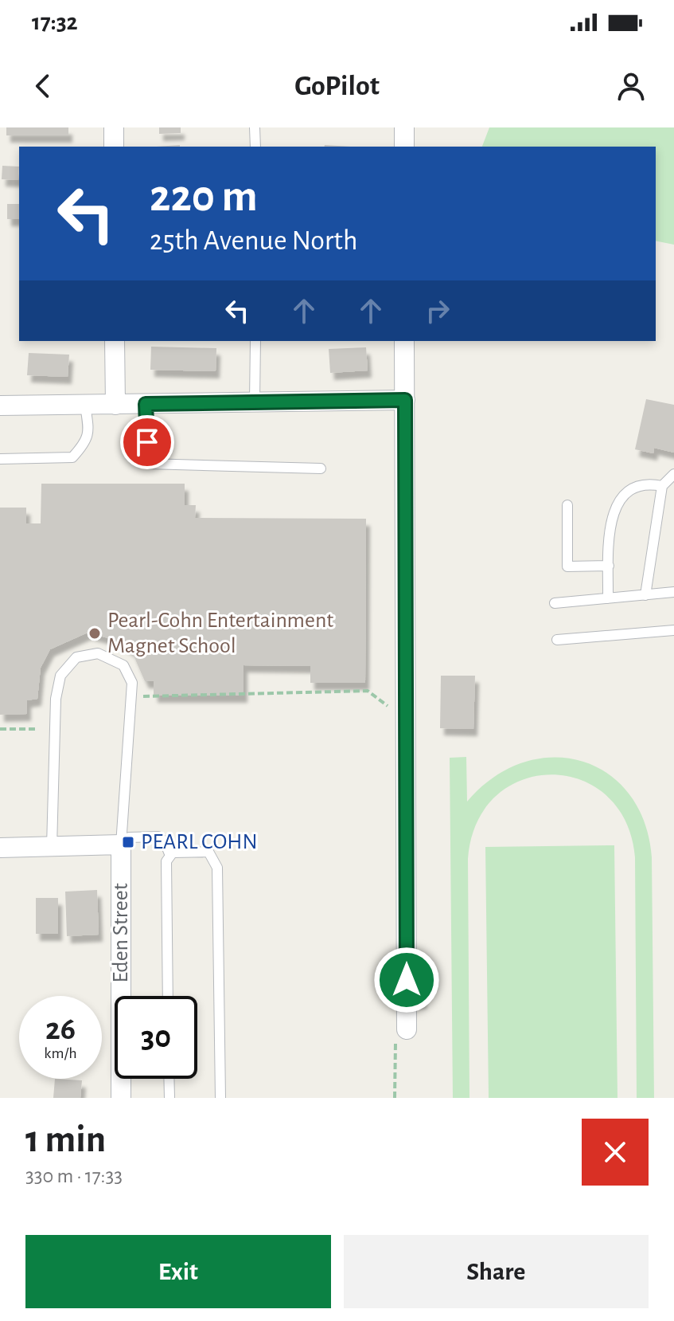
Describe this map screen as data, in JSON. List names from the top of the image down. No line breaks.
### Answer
{"streets":{"street":["Eden Street"]},"places":{"other":["Pearl-Cohn Entertainment Magnet School"],"transit":["PEARL COHN"]},"page":{"status":"17:32","header":"GoPilot","turn":["220 m","25th Avenue North"],"speed":"26 km/h","limit":"30","heading":["1 min","330 m · 17:33"],"buttons":["Exit","Share"]}}
